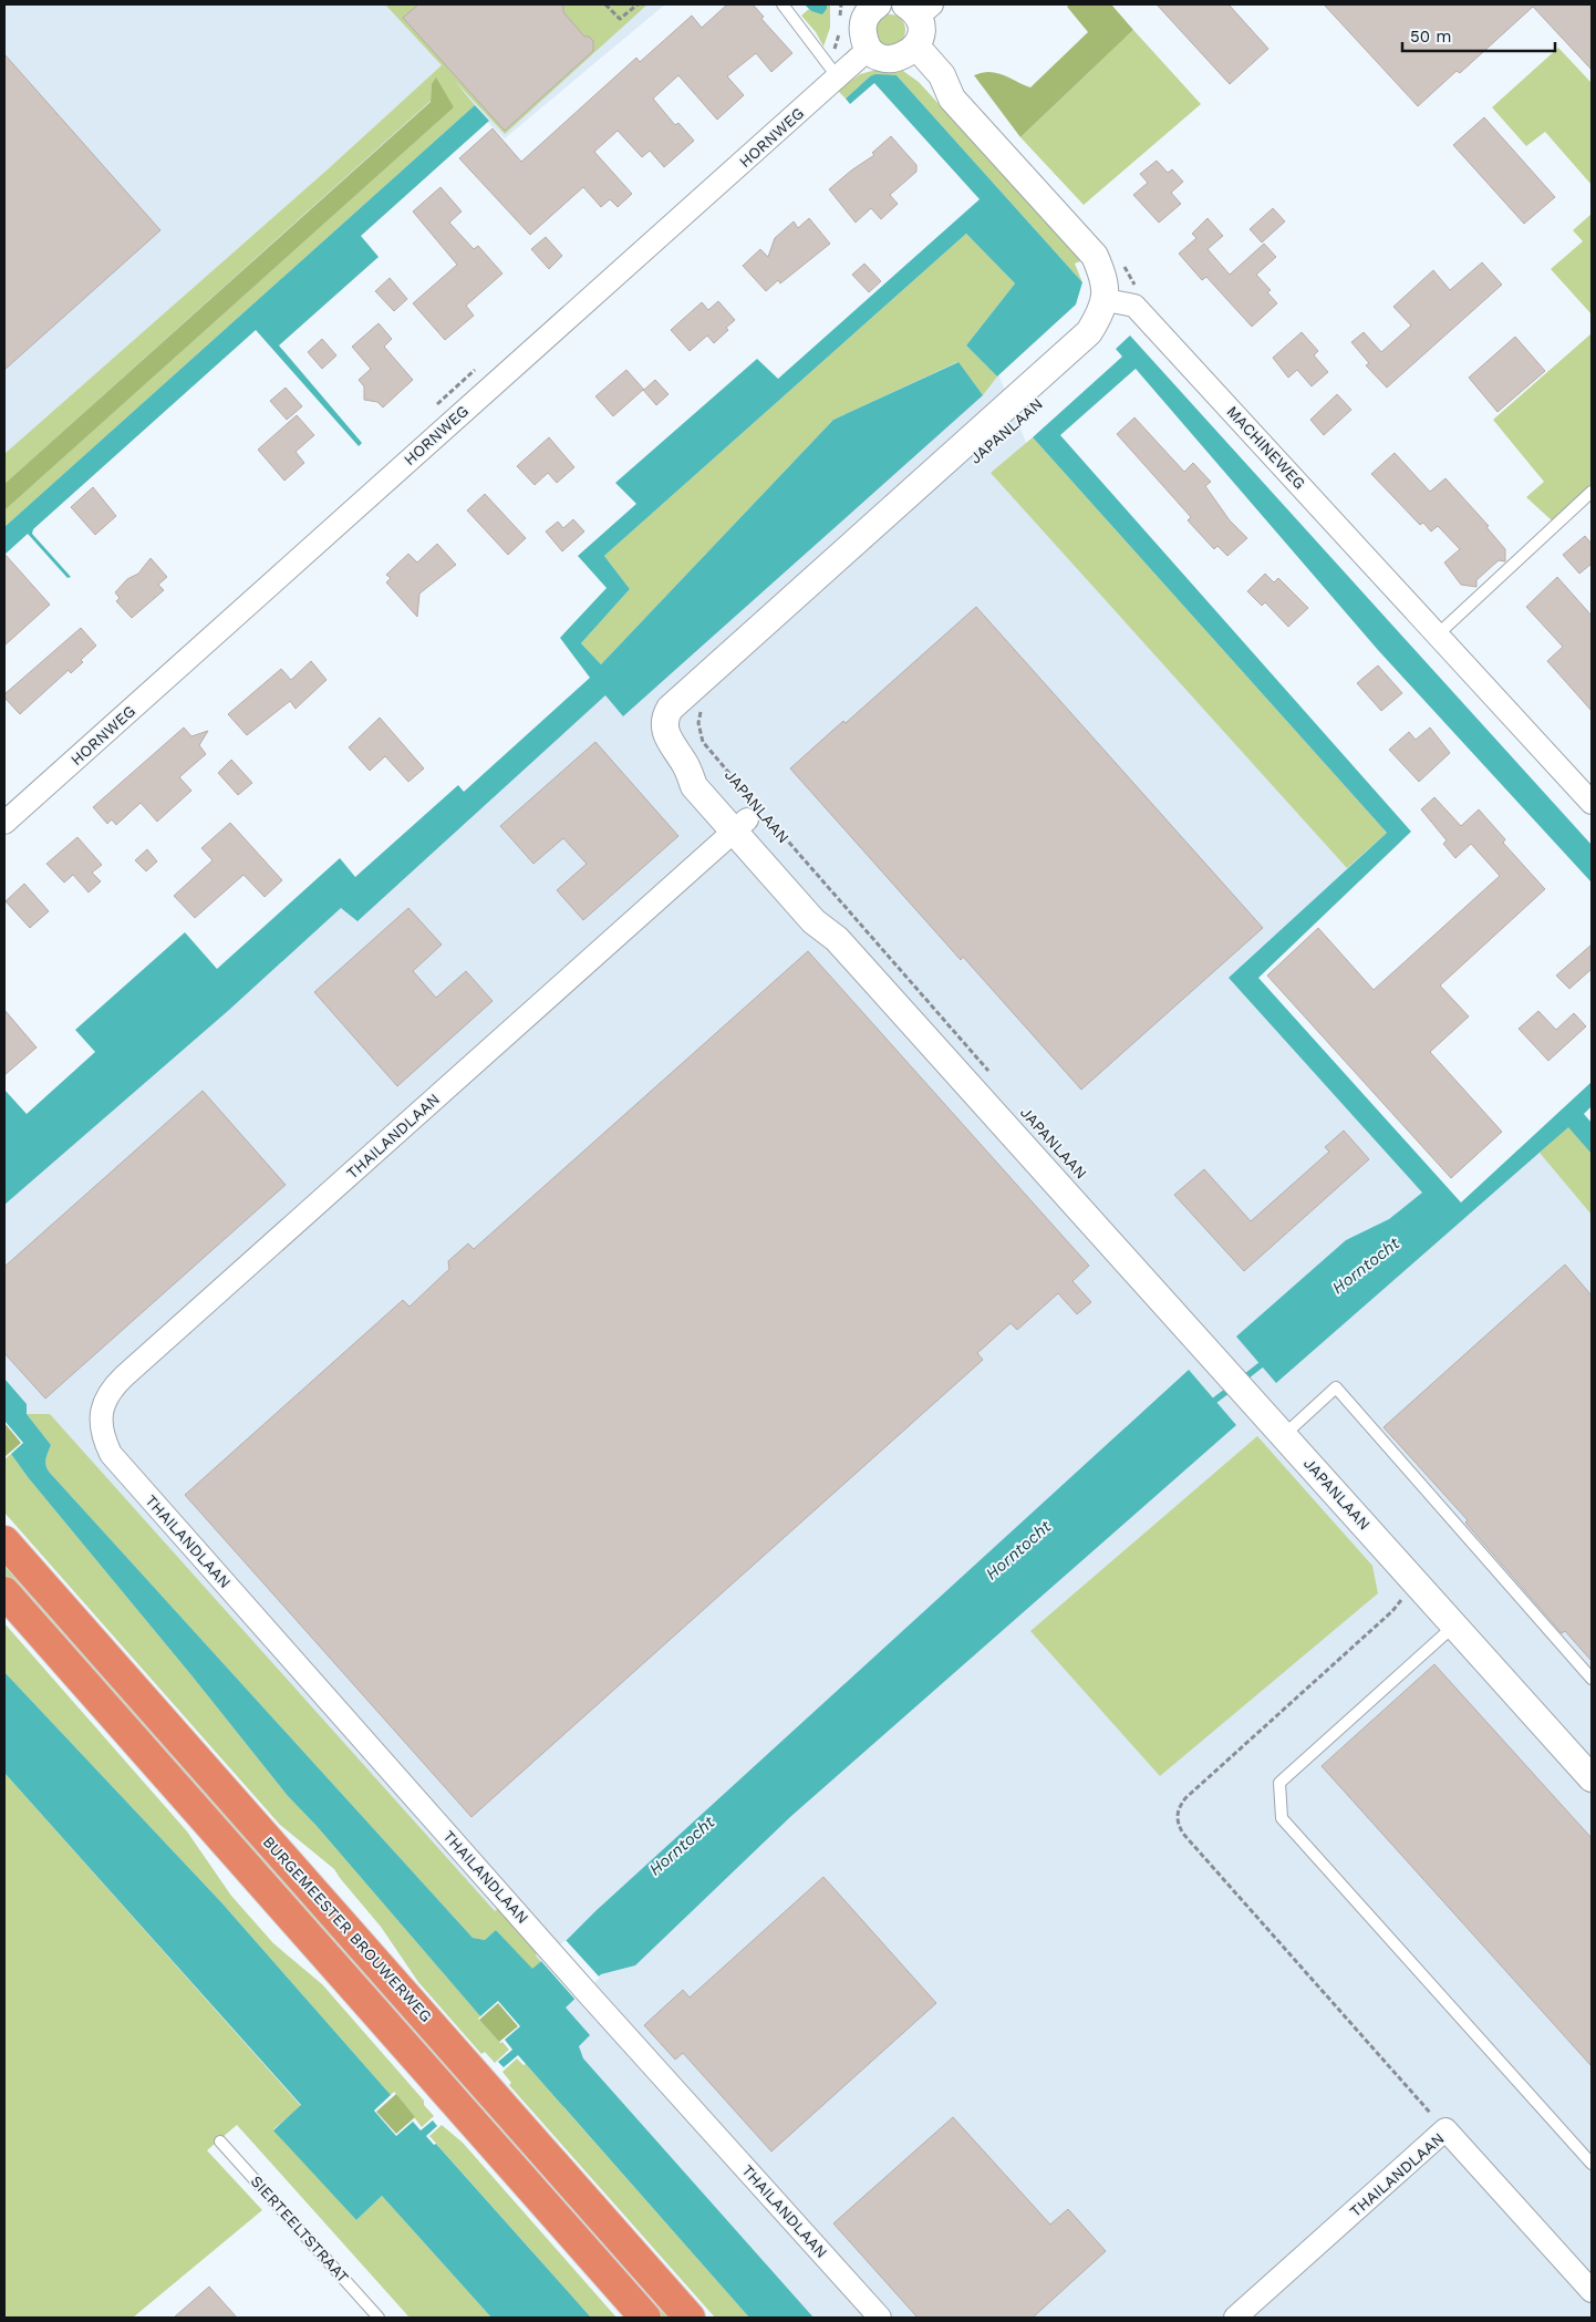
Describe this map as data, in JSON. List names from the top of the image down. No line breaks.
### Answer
{"streets":{"highway":["BURGEMEESTER BROUWERWEG"],"street":["HORNWEG","JAPANLAAN","MACHINEWEG","THAILANDLAAN"],"lane":["SIERTEELTSTRAAT"]},"crossings":[["JAPANLAAN","MACHINEWEG"],["JAPANLAAN","THAILANDLAAN"]],"water":["Horntocht"],"scale_bar":"50 m"}
